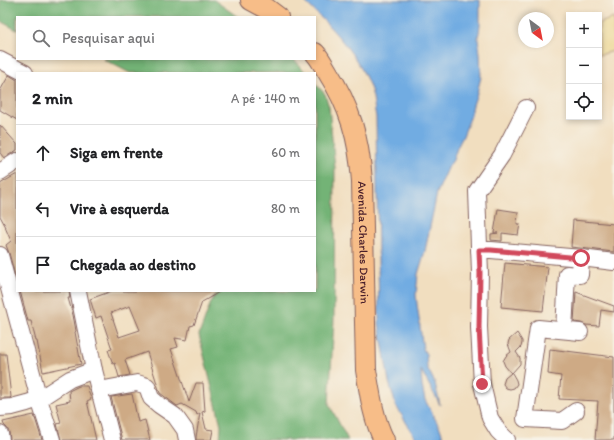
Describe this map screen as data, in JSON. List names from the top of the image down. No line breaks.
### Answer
{"streets":{"main road":["Avenida Charles Darwin"]},"north":"bottom right","page":{"map_buttons":["+","−"],"search":"Pesquisar aqui","heading":["2 min","A pé · 140 m"],"list":[["Siga em frente","60 m"],["Vire à esquerda","80 m"],"Chegada ao destino"]}}
